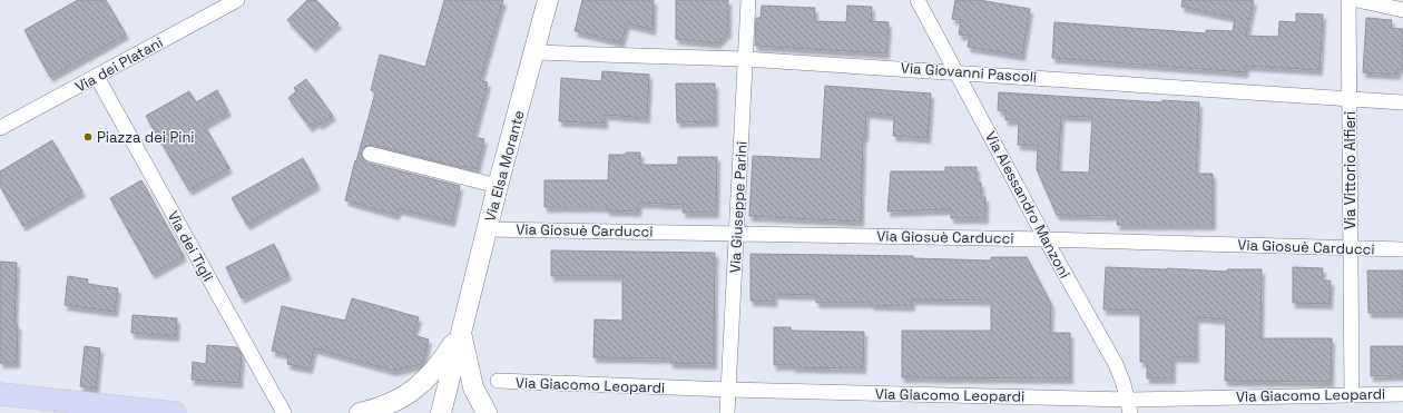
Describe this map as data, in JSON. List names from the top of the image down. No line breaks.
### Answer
{"streets":{"street":["Via dei Platani","Via Giovanni Pascoli","Via Elsa Morante","Via Vittorio Alfieri","Via Alessandro Manzoni","Via Giuseppe Parini","Via Giosuè Carducci","Via dei Tigli","Via Giacomo Leopardi"]},"crossings":[["Via dei Platani","Via dei Tigli"],["Via Giovanni Pascoli","Via Elsa Morante"],["Via Giovanni Pascoli","Via Vittorio Alfieri"],["Via Giovanni Pascoli","Via Alessandro Manzoni"],["Via Giovanni Pascoli","Via Giuseppe Parini"],["Via Elsa Morante","Via Giosuè Carducci"],["Via Vittorio Alfieri","Via Giosuè Carducci"],["Via Vittorio Alfieri","Via Giacomo Leopardi"],["Via Alessandro Manzoni","Via Giosuè Carducci"],["Via Alessandro Manzoni","Via Giacomo Leopardi"],["Via Giuseppe Parini","Via Giosuè Carducci"],["Via Giuseppe Parini","Via Giacomo Leopardi"]],"places":["Piazza dei Pini"]}
